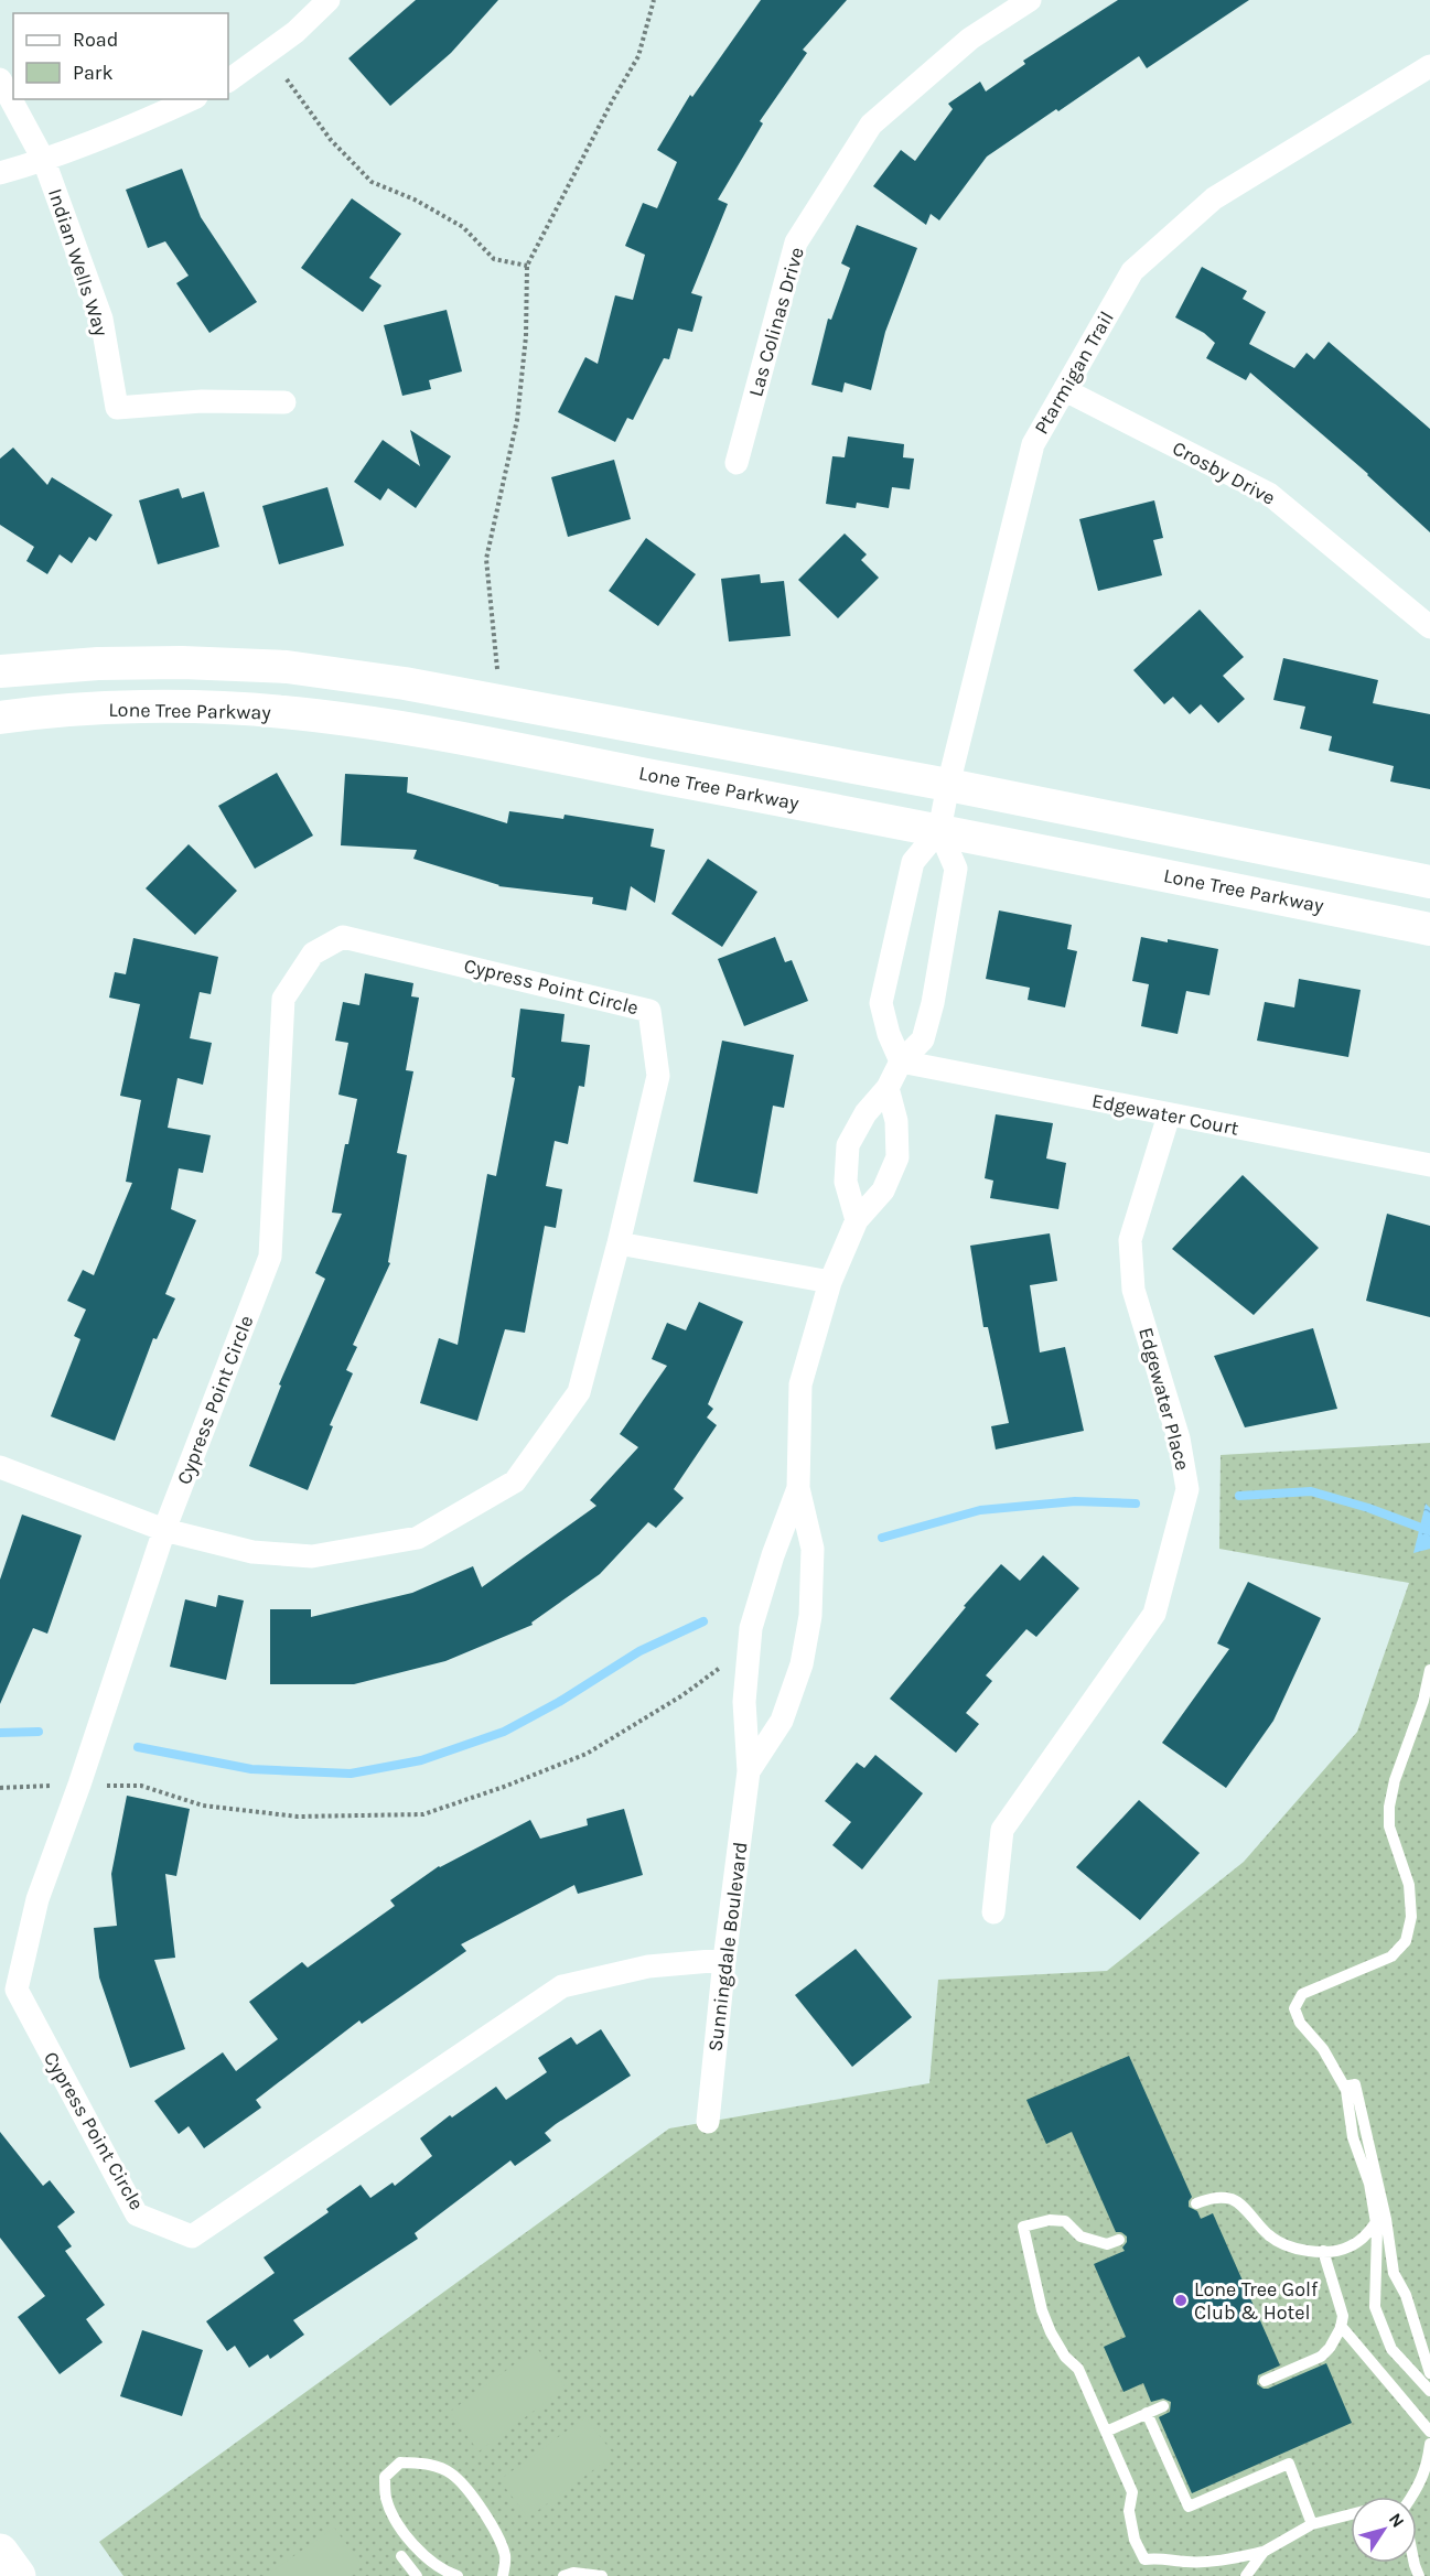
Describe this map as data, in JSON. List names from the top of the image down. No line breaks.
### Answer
{"streets":{"street":["Indian Wells Way","Las Colinas Drive","Ptarmigan Trail","Crosby Drive","Lone Tree Parkway","Cypress Point Circle","Edgewater Court","Edgewater Place","Sunningdale Boulevard"]},"crossings":[["Ptarmigan Trail","Crosby Drive"],["Ptarmigan Trail","Lone Tree Parkway"],["Cypress Point Circle","Sunningdale Boulevard"],["Edgewater Court","Edgewater Place"]],"places":["Lone Tree Golf Club & Hotel"],"legend":["Road","Park"],"north":"top right"}
